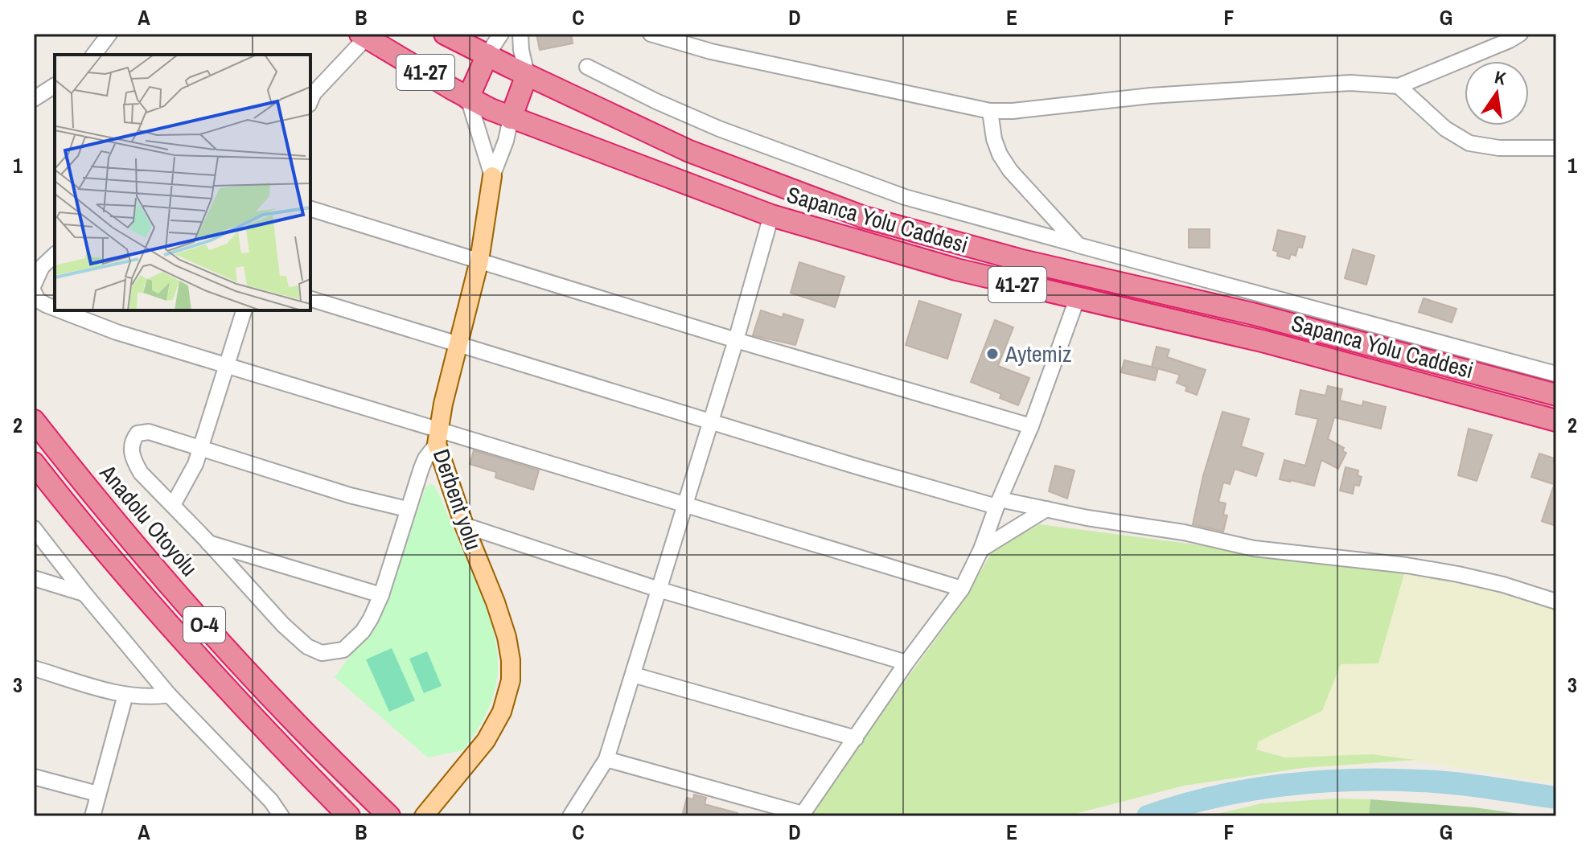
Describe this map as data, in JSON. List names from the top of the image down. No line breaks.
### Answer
{"streets":{"highway":["41-27","Sapanca Yolu Caddesi","Anadolu Otoyolu","O-4"],"main road":["Derbent yolu"]},"places":["Aytemiz"],"north":"top","grid":{"columns":["A","B","C","D","E","F","G"],"rows":["1","2","3"]}}
